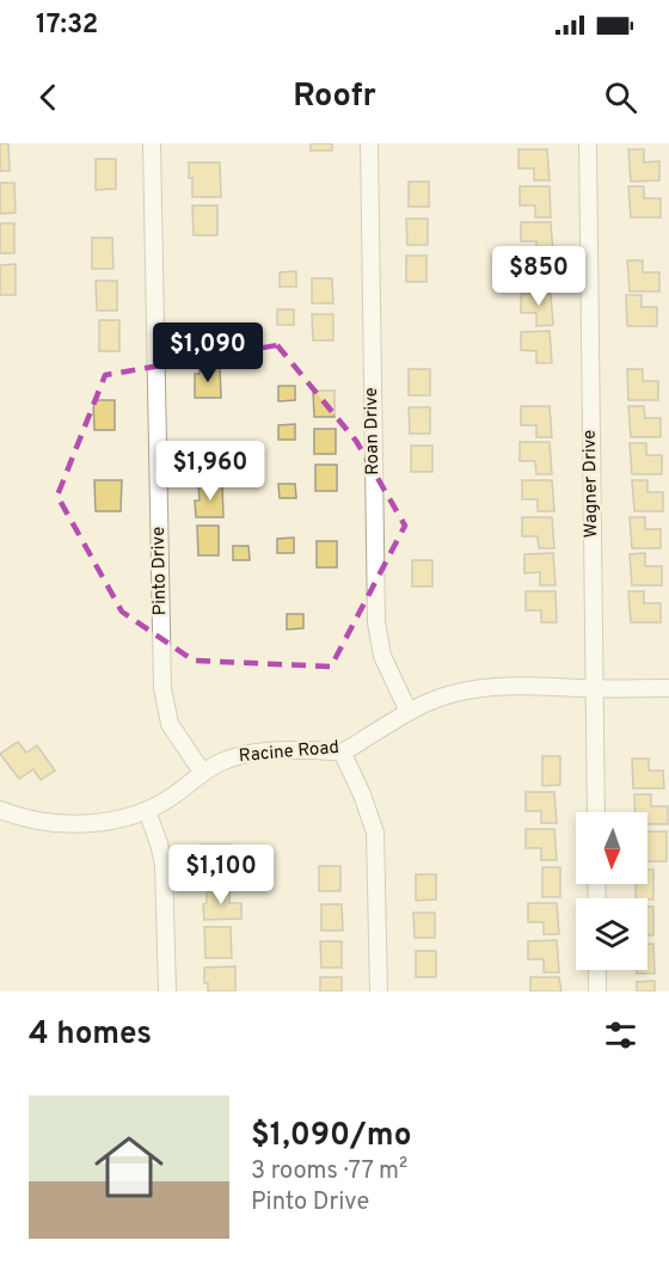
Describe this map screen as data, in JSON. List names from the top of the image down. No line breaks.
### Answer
{"streets":{"street":["Roan Drive","Wagner Drive","Pinto Drive","Racine Road"]},"crossings":[["Roan Drive","Racine Road"],["Wagner Drive","Racine Road"],["Pinto Drive","Racine Road"]],"north":"bottom","page":{"status":"17:32","header":"Roofr","price":["$850","$1,090","$1,960","$1,100"],"heading":"4 homes","list":[{"name":"$1,090/mo","note":"3 rooms · 77 m² · Pinto Drive"}]}}
